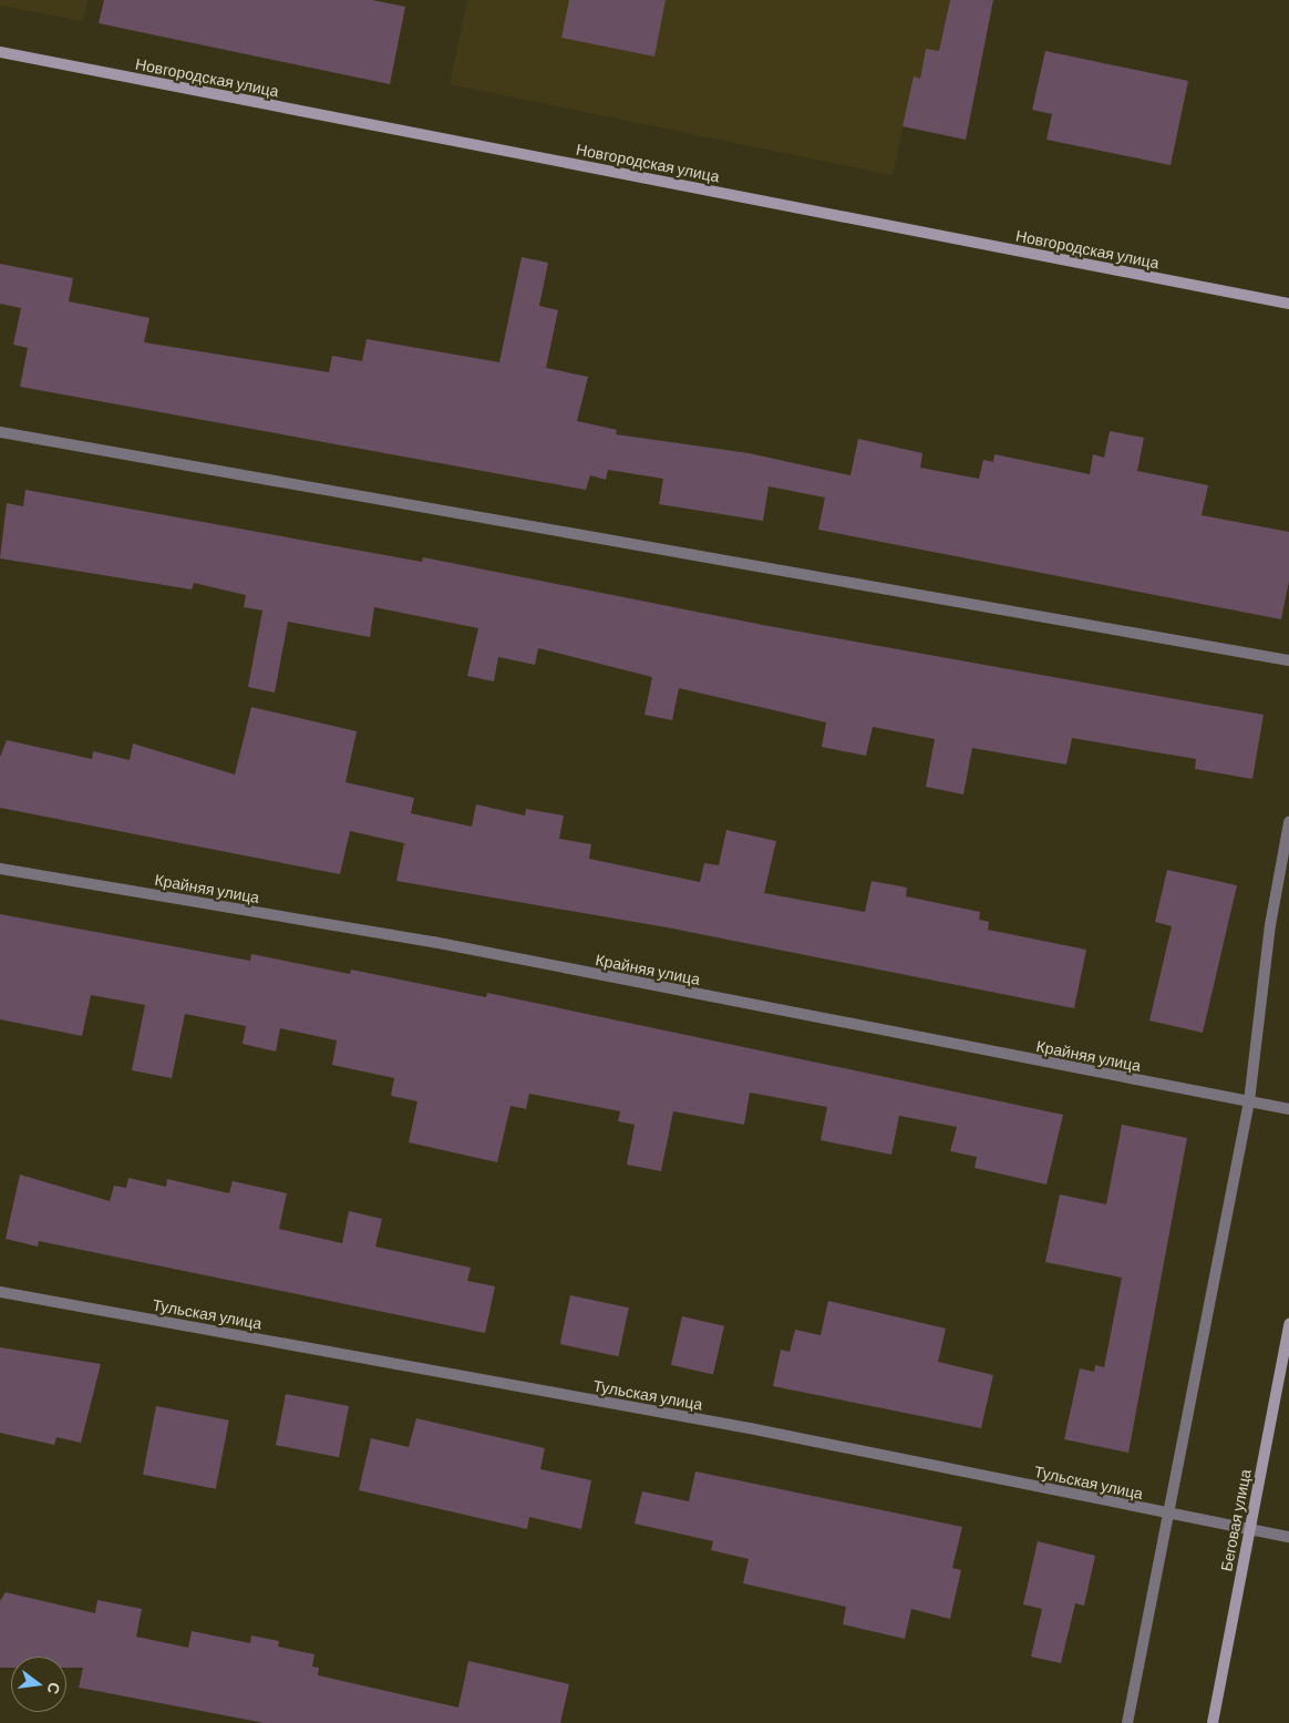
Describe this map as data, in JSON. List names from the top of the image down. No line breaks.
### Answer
{"streets":{"street":["Новгородская улица","Крайняя улица","Тульская улица","Беговая улица"]},"crossings":[["Тульская улица","Беговая улица"]],"north":"right"}
